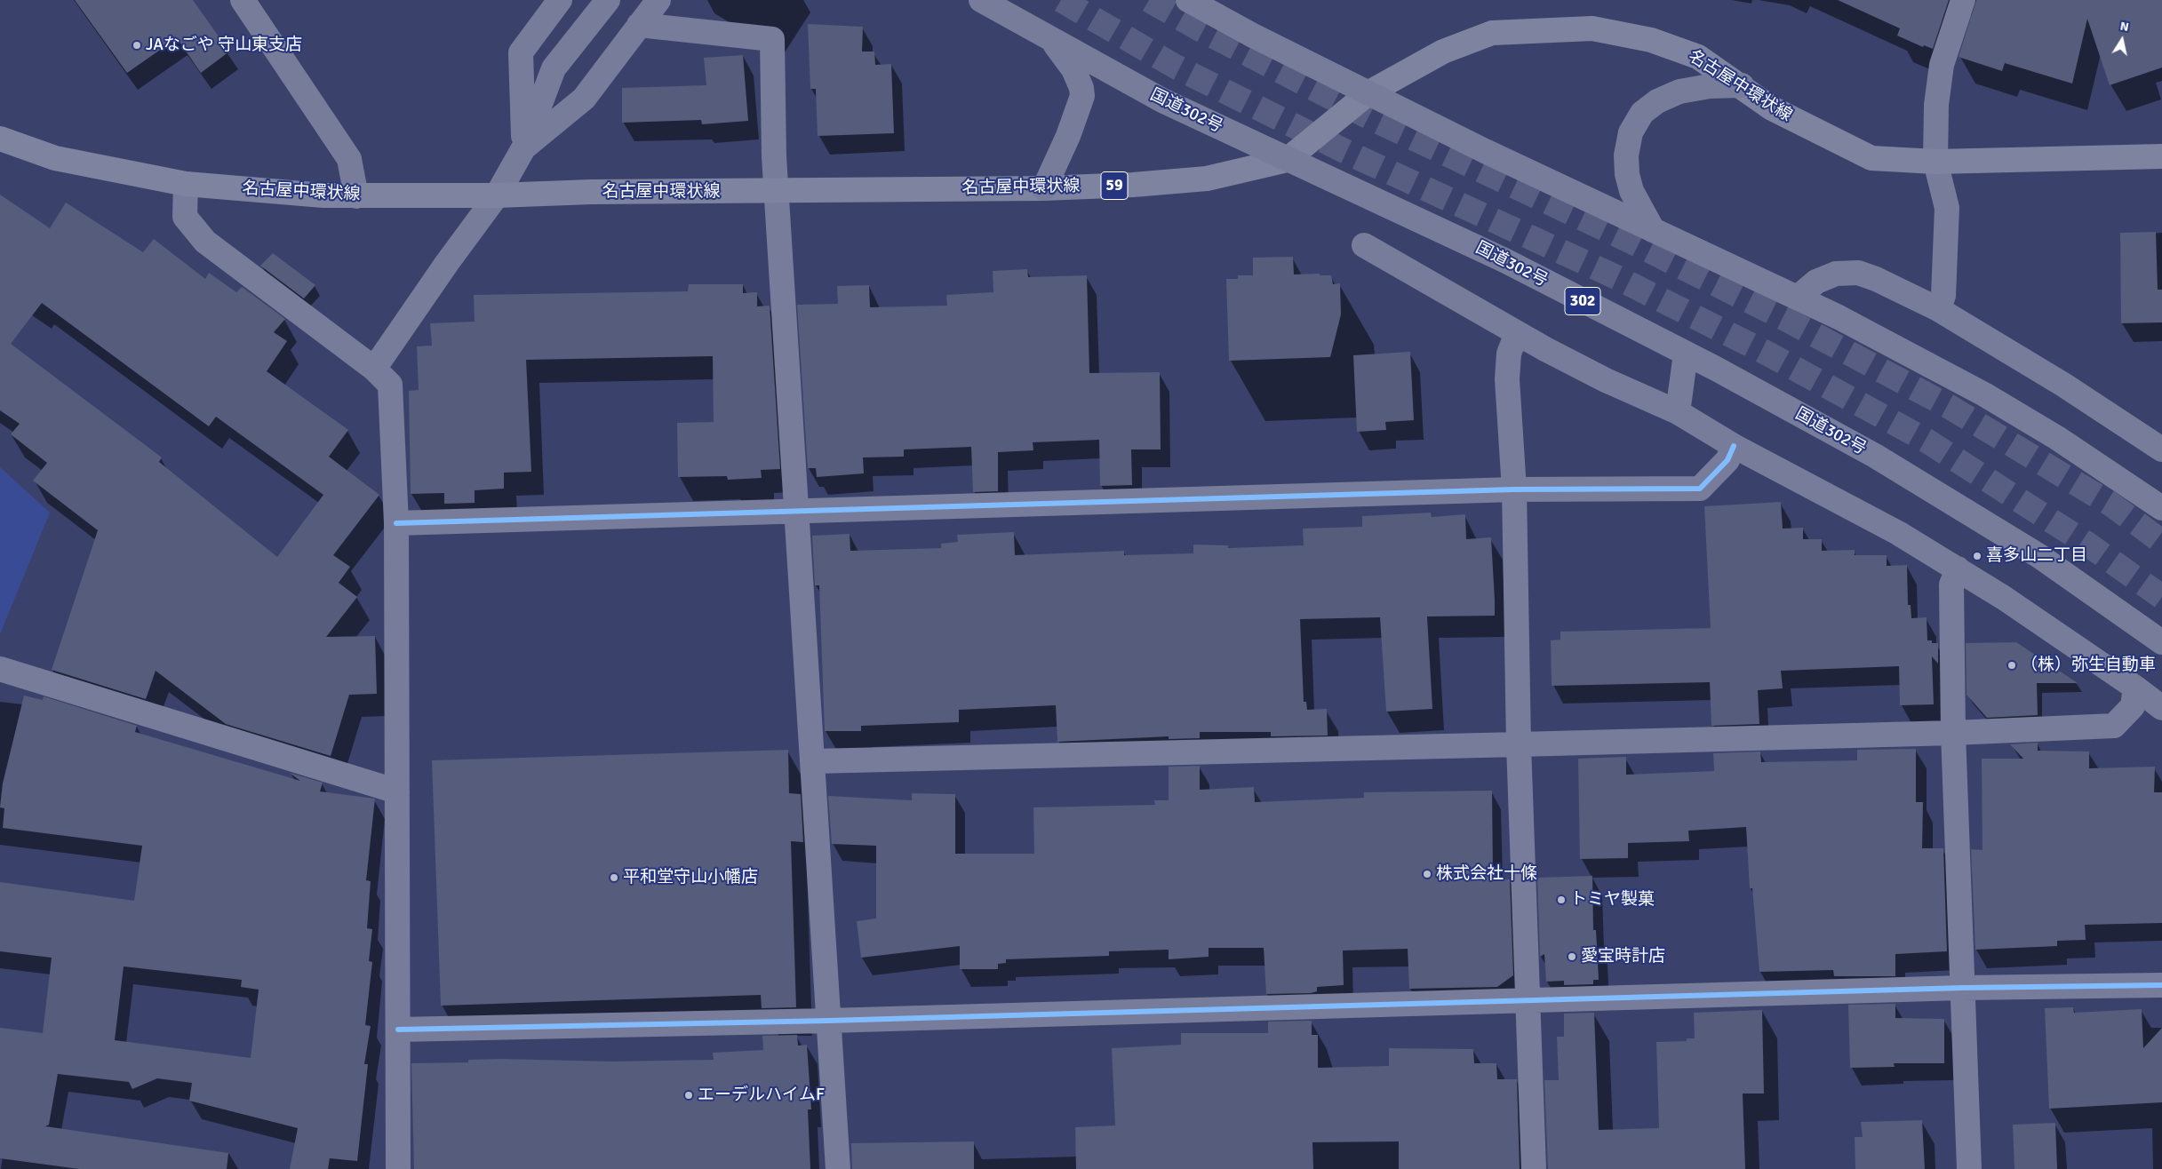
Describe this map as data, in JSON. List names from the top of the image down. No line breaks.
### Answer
{"streets":{"main road":["名古屋中環状線","国道302号","59","302"]},"crossings":[["名古屋中環状線","国道302号"]],"places":["JAなごや 守山東支店","喜多山二丁目","（株）弥生自動車","株式会社十條","平和堂守山小幡店","トミヤ製菓","愛宝時計店","エーデルハイムF"],"north":"top"}
